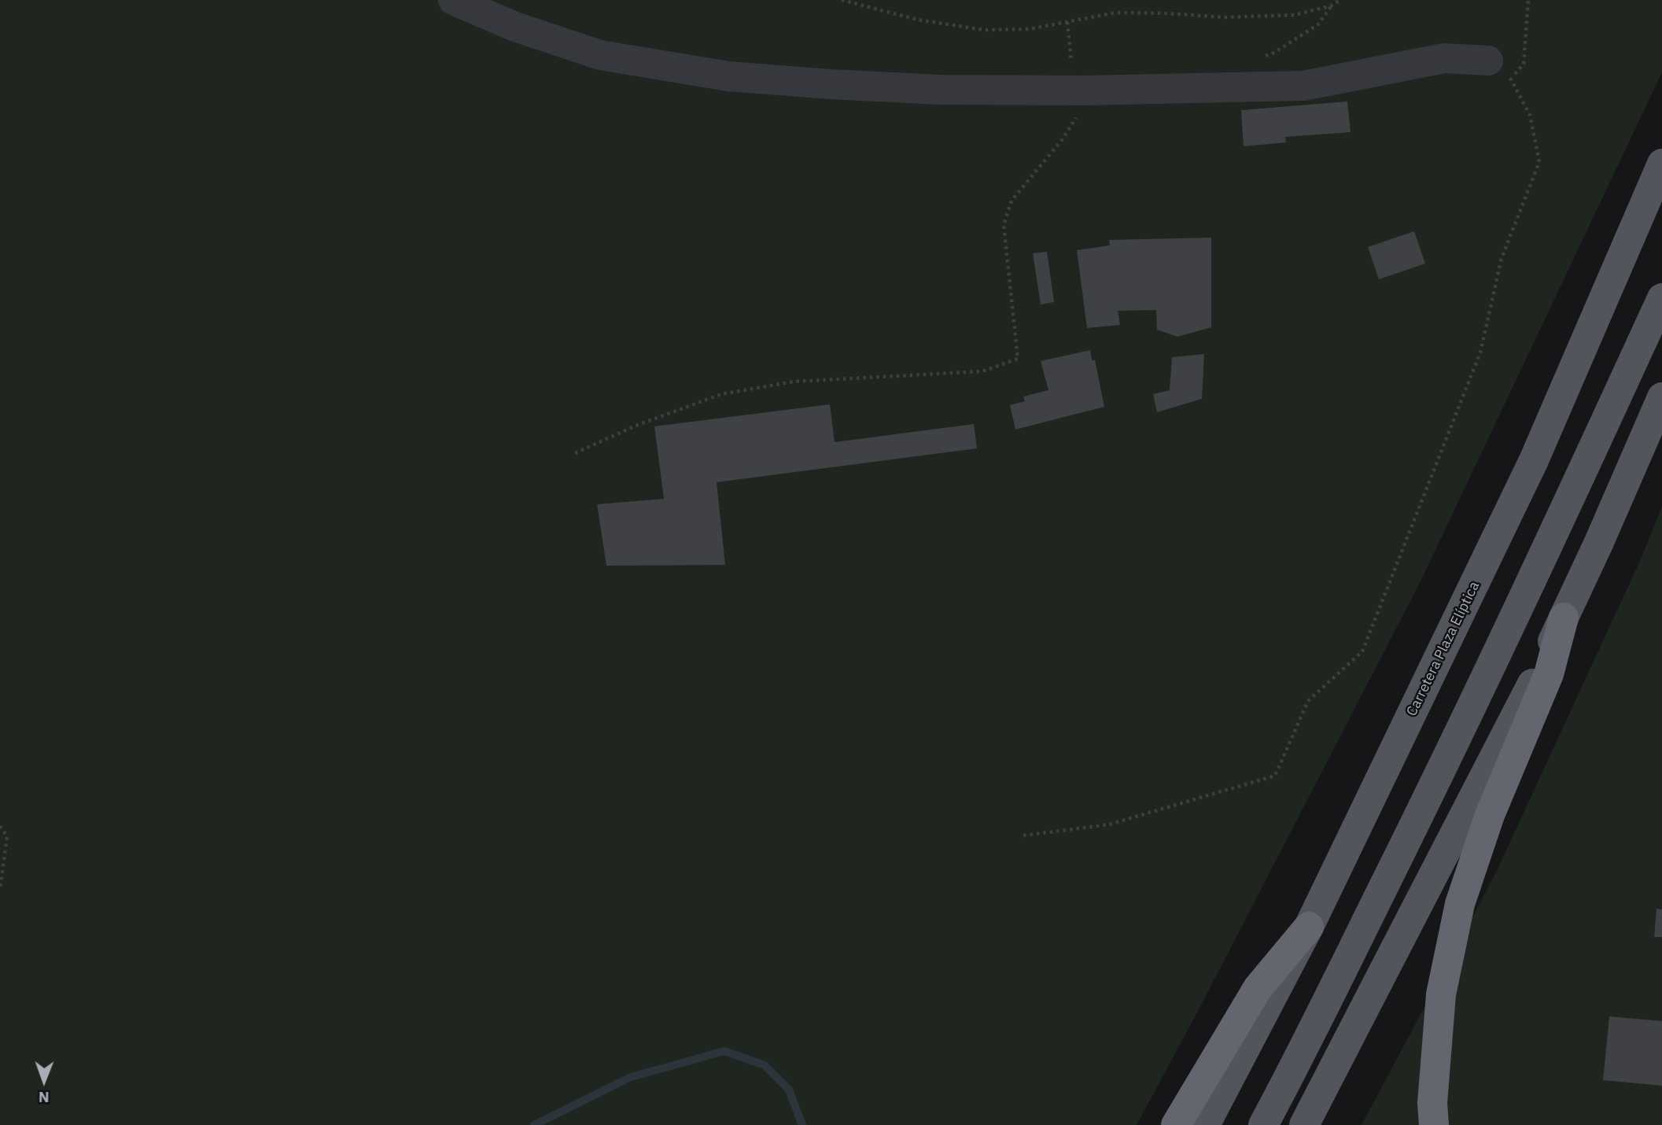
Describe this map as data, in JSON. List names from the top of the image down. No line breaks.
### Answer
{"streets":{"main road":["Carretera Plaza Elíptica"]},"north":"bottom"}
